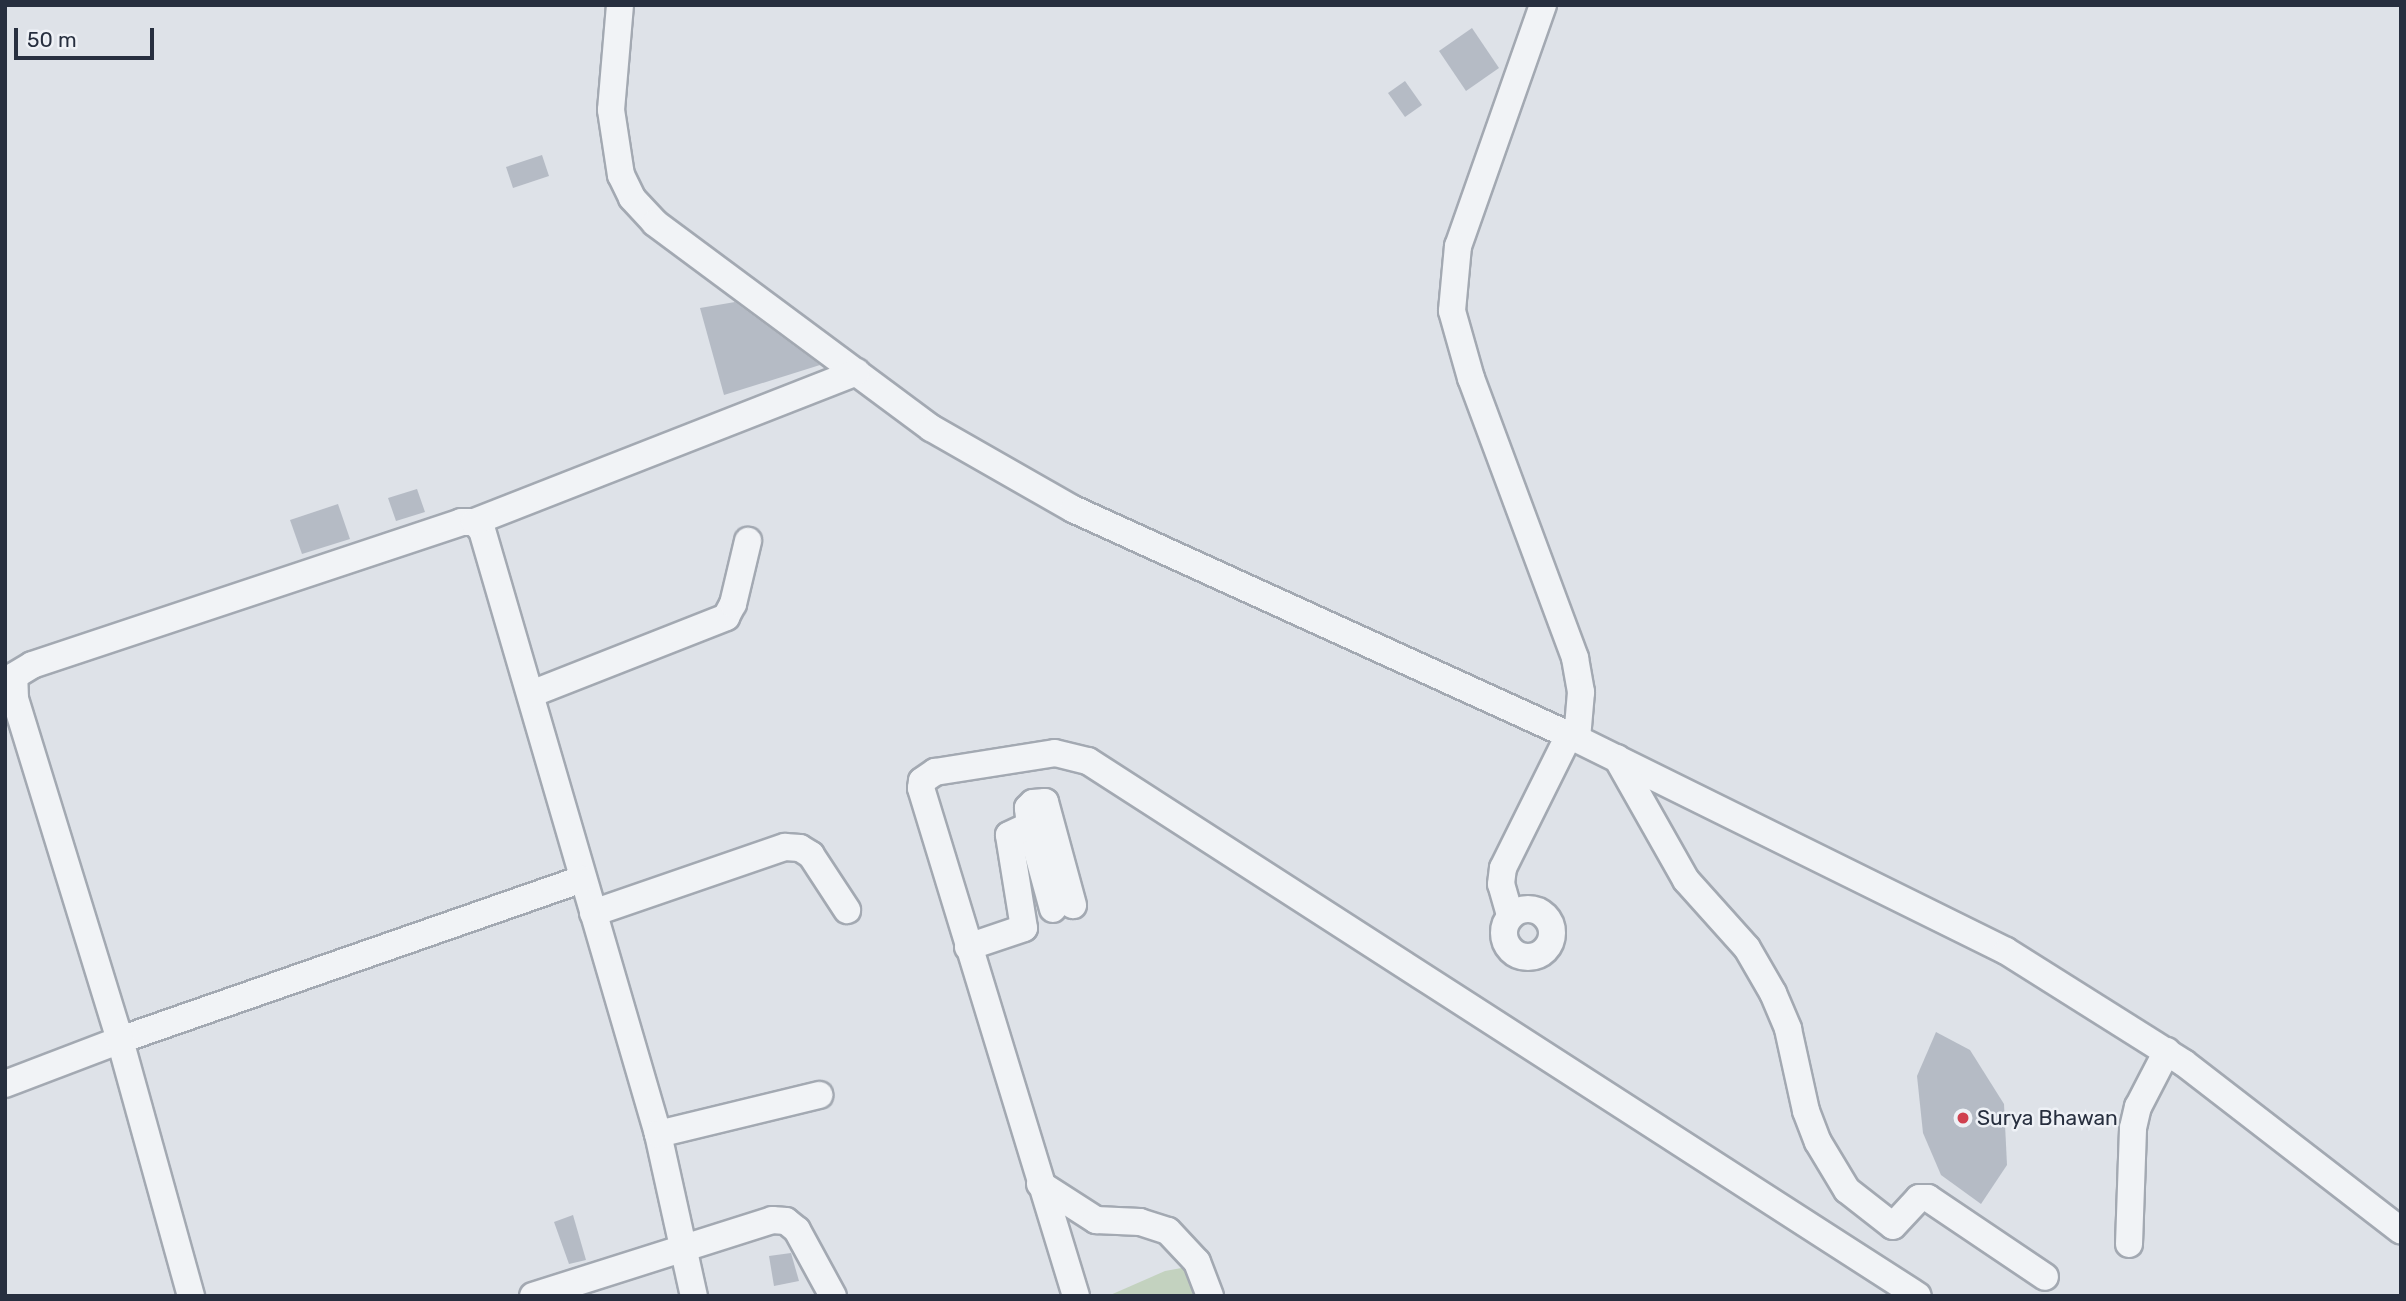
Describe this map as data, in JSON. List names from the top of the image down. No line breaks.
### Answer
{"places":["Surya Bhawan"],"scale_bar":"50 m"}
